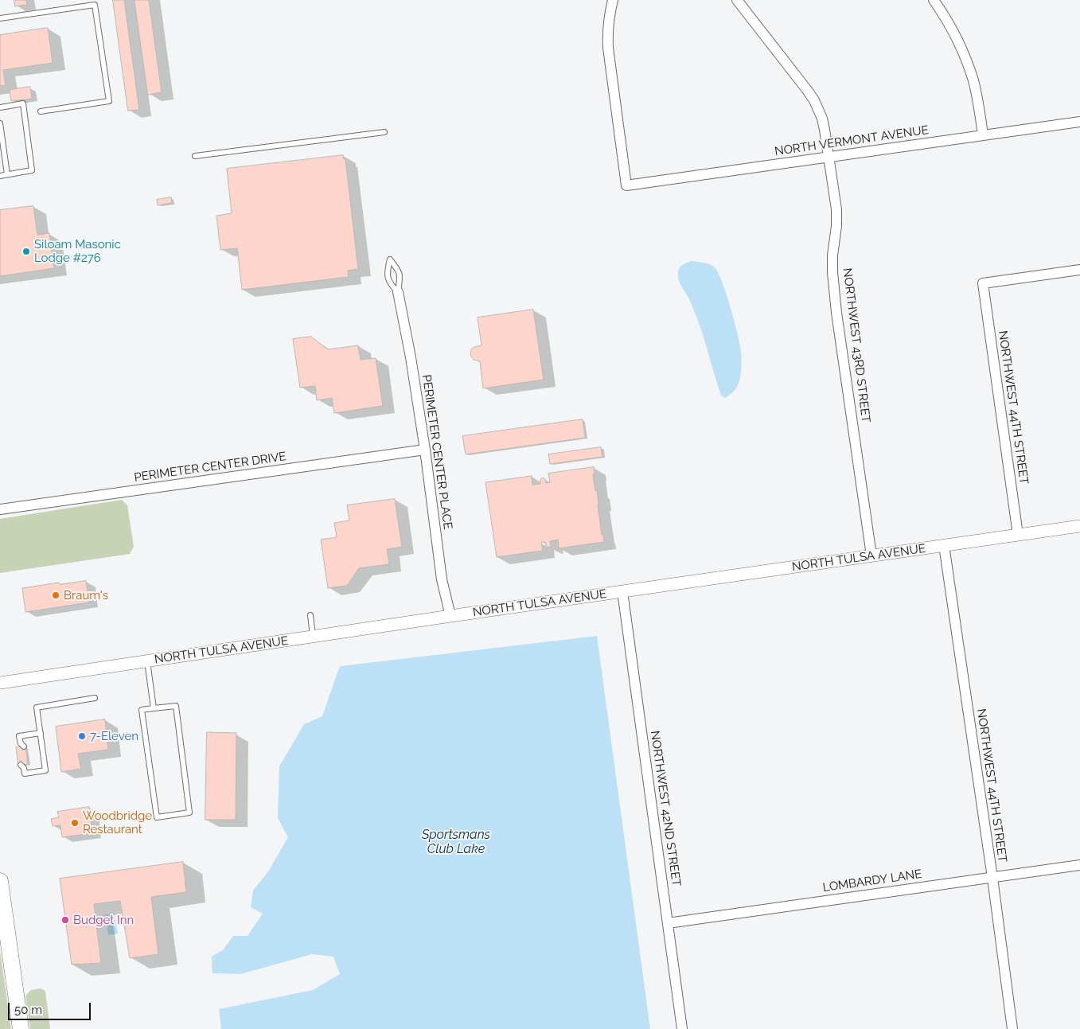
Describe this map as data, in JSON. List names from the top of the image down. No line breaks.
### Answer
{"streets":{"street":["NORTH VERMONT AVENUE","NORTHWEST 43RD STREET","NORTHWEST 44TH STREET","PERIMETER CENTER PLACE","PERIMETER CENTER DRIVE","NORTH TULSA AVENUE","NORTHWEST 42ND STREET","LOMBARDY LANE"]},"crossings":[["NORTH VERMONT AVENUE","NORTHWEST 43RD STREET"],["NORTHWEST 43RD STREET","NORTH TULSA AVENUE"],["NORTHWEST 44TH STREET","NORTH TULSA AVENUE"],["NORTHWEST 44TH STREET","LOMBARDY LANE"],["PERIMETER CENTER PLACE","PERIMETER CENTER DRIVE"],["PERIMETER CENTER PLACE","NORTH TULSA AVENUE"],["NORTH TULSA AVENUE","NORTHWEST 42ND STREET"],["NORTHWEST 42ND STREET","LOMBARDY LANE"]],"water":["Sportsmans Club Lake"],"places":["Siloam Masonic Lodge #276","Braum's","7-Eleven","Woodbridge Restaurant","Budget Inn"],"scale_bar":"50 m"}
